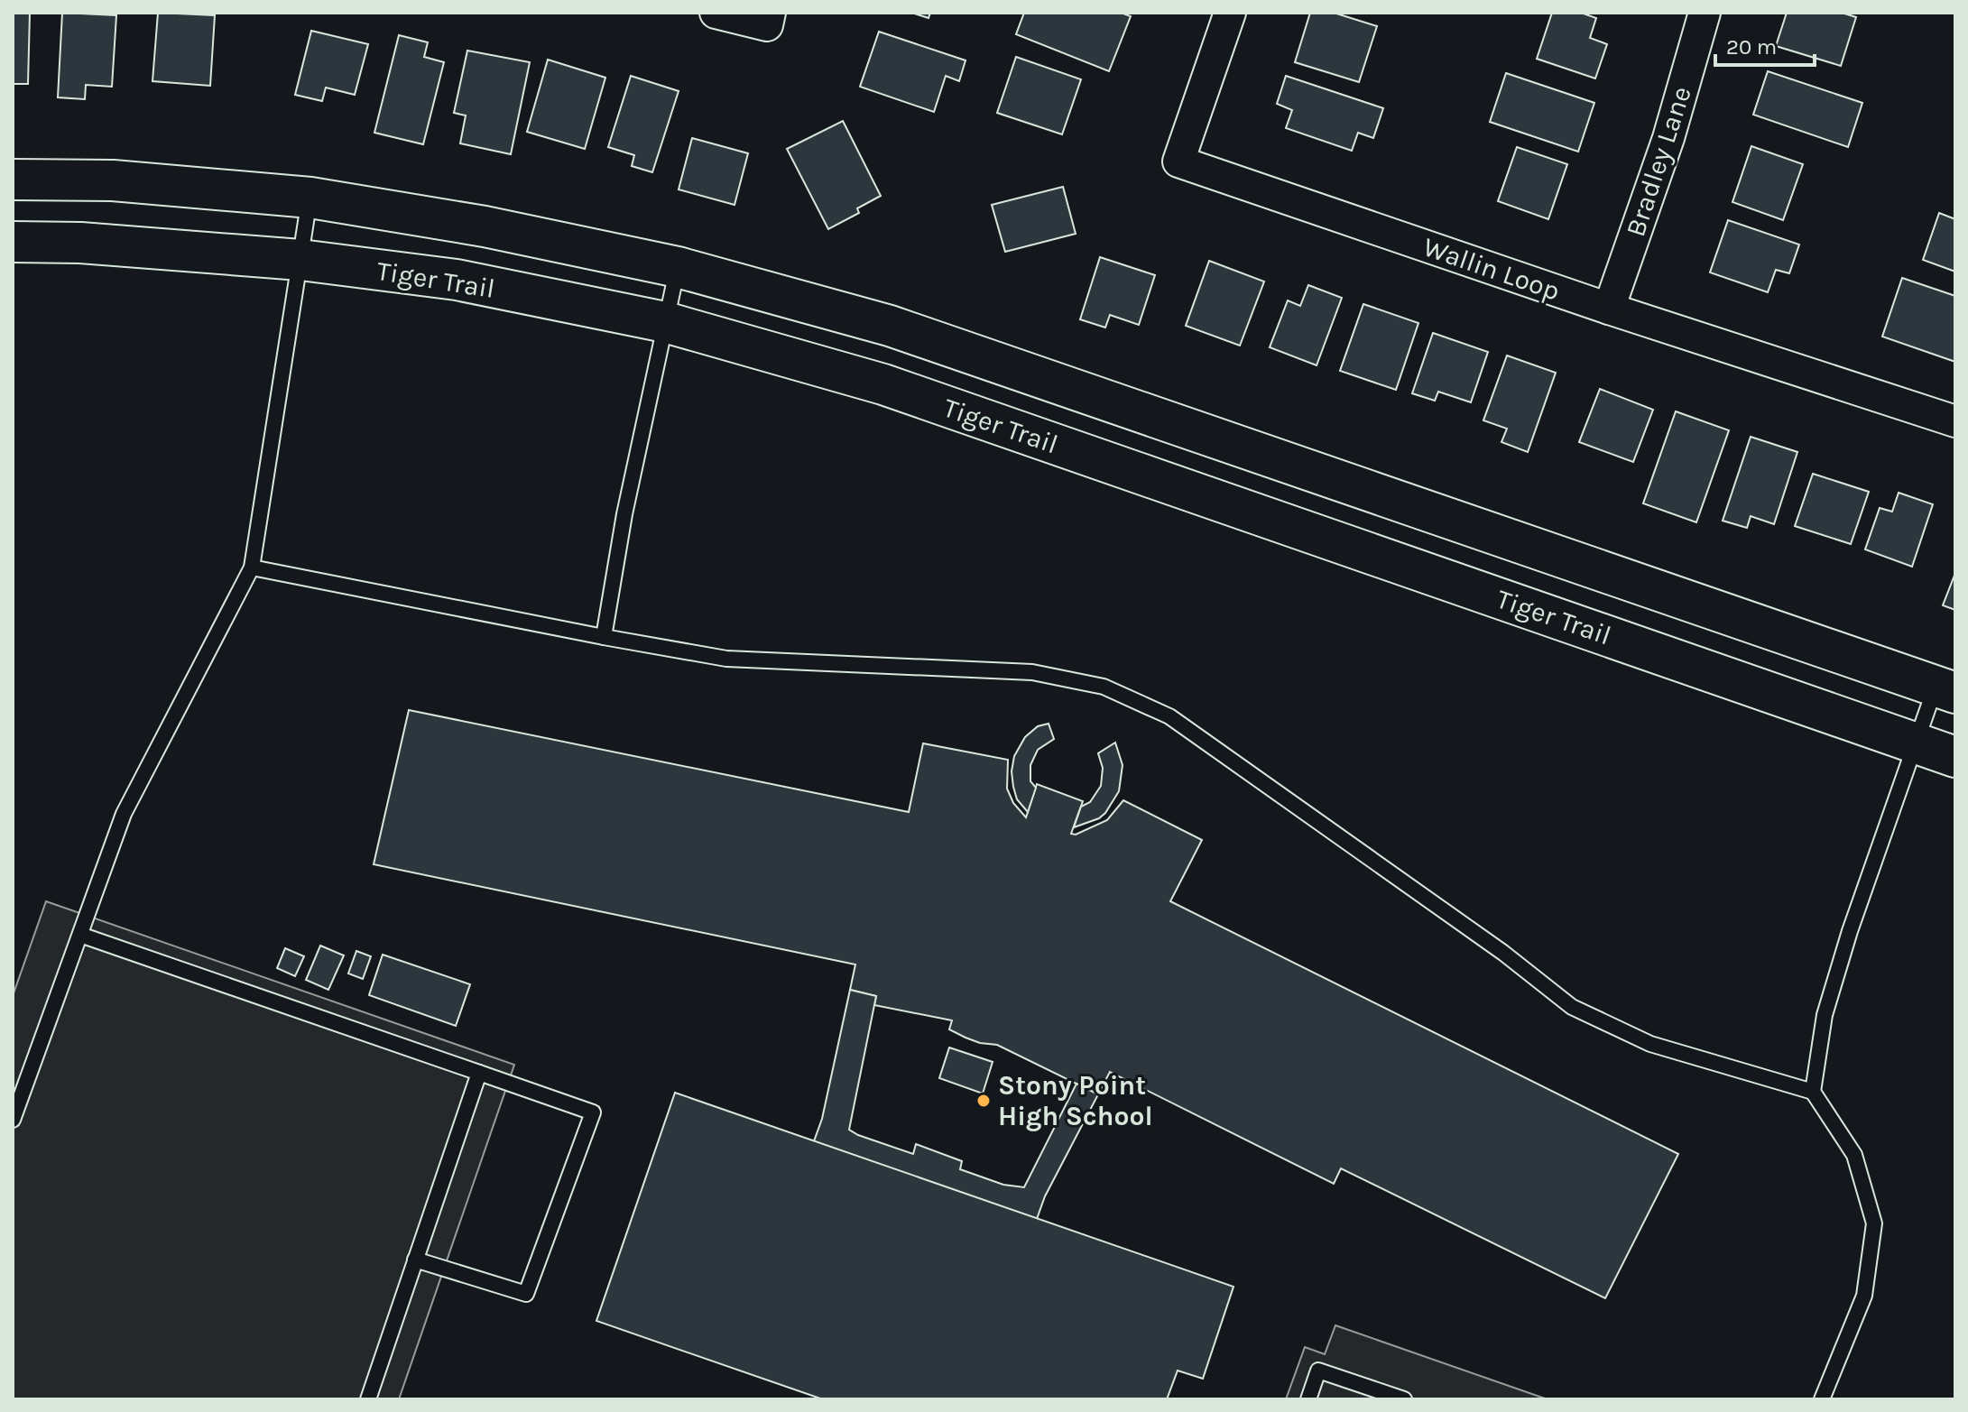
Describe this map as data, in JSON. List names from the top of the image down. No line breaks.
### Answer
{"streets":{"street":["Bradley Lane","Wallin Loop","Tiger Trail"]},"crossings":[["Bradley Lane","Wallin Loop"]],"places":["Stony Point High School"],"scale_bar":"20 m"}
